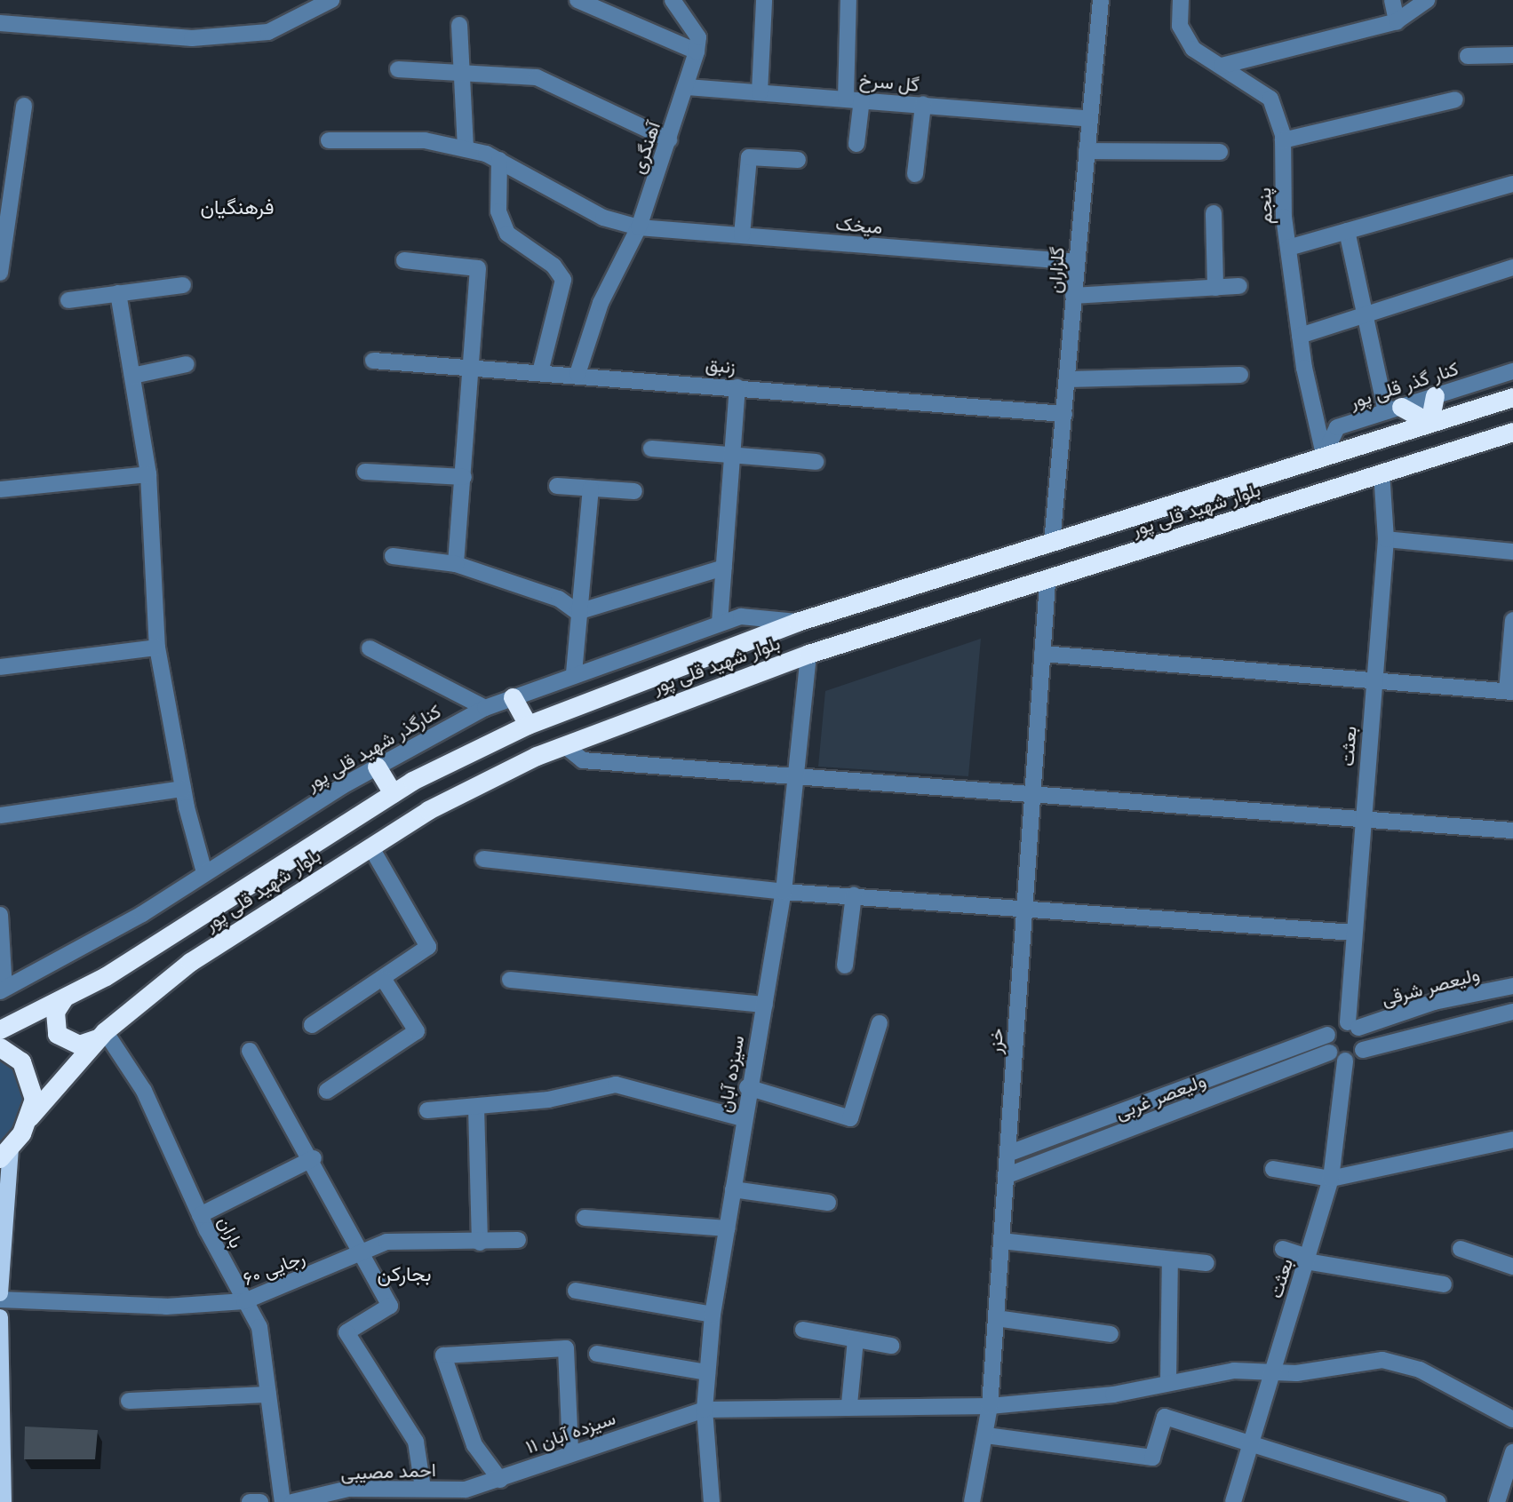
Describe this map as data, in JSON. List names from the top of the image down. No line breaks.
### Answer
{"streets":{"highway":["بلوار شهید قلی پور"],"street":["گل سرخ","آهنگری","پنجم","میخک","گلزاران","زنبق","کنار گذر قلی پور","بعثت","کنارگذر شهید قلی پور","ولیعصر شرقی","خزر","سیزده آبان","ولیعصر غربی","باران","رجایی ۶۰","سیزده آبان ۱۱","احمد مصیبی"]},"crossings":[["گل سرخ","آهنگری"],["گل سرخ","گلزاران"],["آهنگری","میخک"],["آهنگری","زنبق"],["پنجم","کنار گذر قلی پور"],["پنجم","بلوار شهید قلی پور"],["میخک","گلزاران"],["گلزاران","زنبق"],["گلزاران","بلوار شهید قلی پور"],["کنار گذر قلی پور","بلوار شهید قلی پور"],["بلوار شهید قلی پور","بعثت"],["بلوار شهید قلی پور","کنارگذر شهید قلی پور"],["بلوار شهید قلی پور","خزر"],["بلوار شهید قلی پور","سیزده آبان"],["بلوار شهید قلی پور","باران"],["بعثت","ولیعصر شرقی"],["بعثت","سیزده آبان ۱۱"],["ولیعصر شرقی","ولیعصر غربی"],["خزر","ولیعصر غربی"],["خزر","سیزده آبان ۱۱"],["سیزده آبان","سیزده آبان ۱۱"],["باران","رجایی ۶۰"],["سیزده آبان ۱۱","احمد مصیبی"]],"districts":["فرهنگیان","بجارکن"]}
